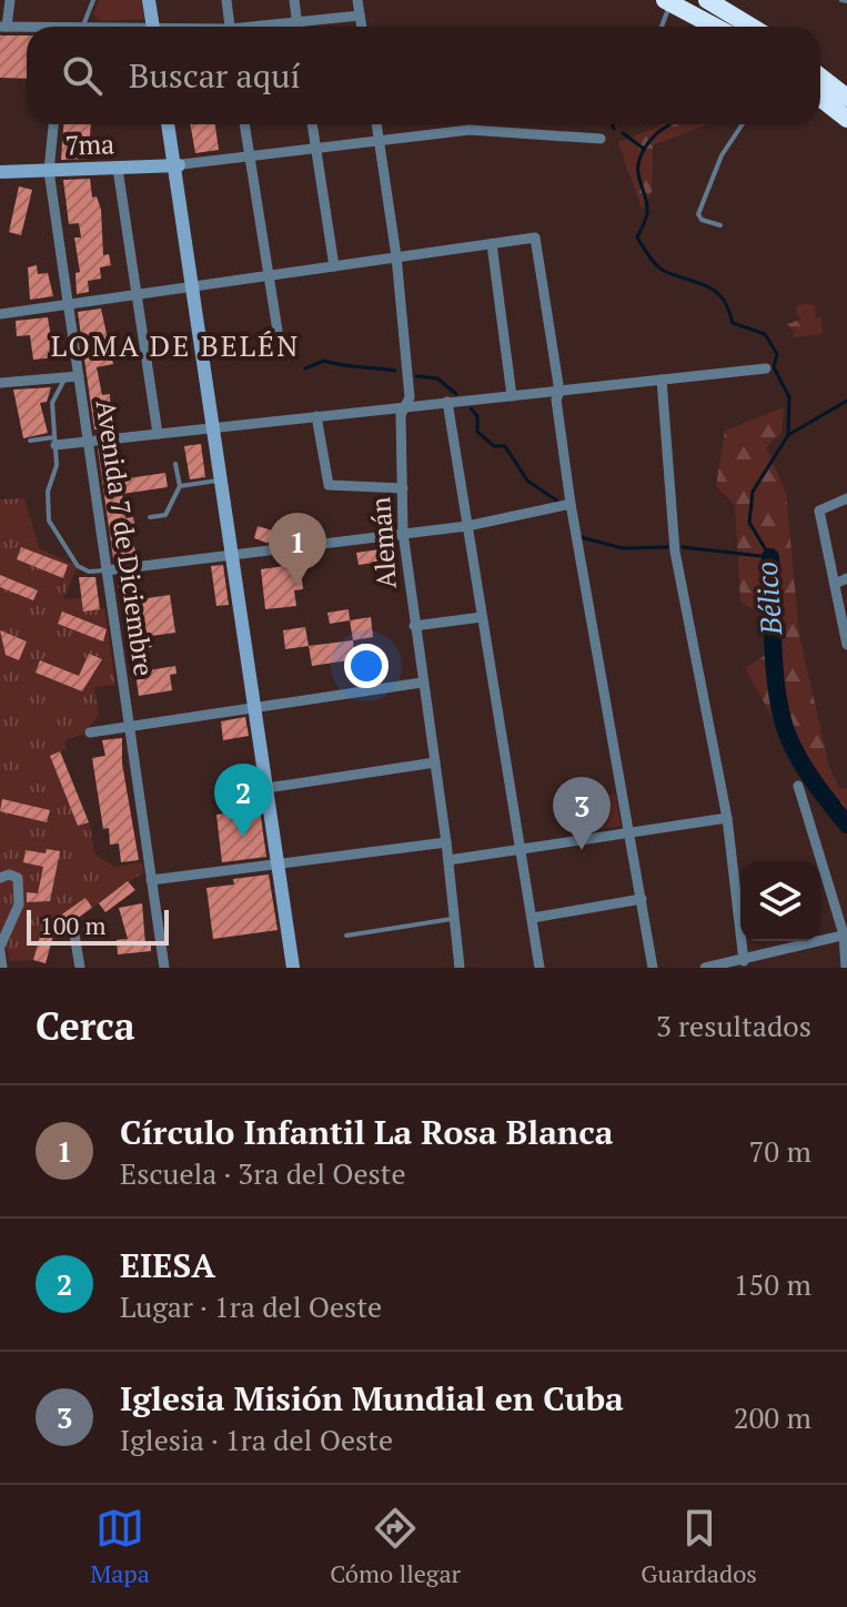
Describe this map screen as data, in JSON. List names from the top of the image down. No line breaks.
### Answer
{"streets":{"main road":["7ma"],"street":["Avenida 7 de Diciembre","Alemán"]},"crossings":[["7ma","Avenida 7 de Diciembre"]],"districts":["LOMA DE BELÉN"],"water":["Bélico"],"scale_bar":"100 m","page":{"search":"Buscar aquí","pins":["1","2","3"],"scale":"100 m","heading":["Cerca","3 resultados"],"list":[{"mark":"1","name":"Círculo Infantil La Rosa Blanca","note":"Escuela · 3ra del Oeste","value":"70 m"},{"mark":"2","name":"EIESA","note":"Lugar · 1ra del Oeste","value":"150 m"},{"mark":"3","name":"Iglesia Misión Mundial en Cuba","note":"Iglesia · 1ra del Oeste","value":"200 m"}],"nav":["Mapa","Cómo llegar","Guardados"]}}
